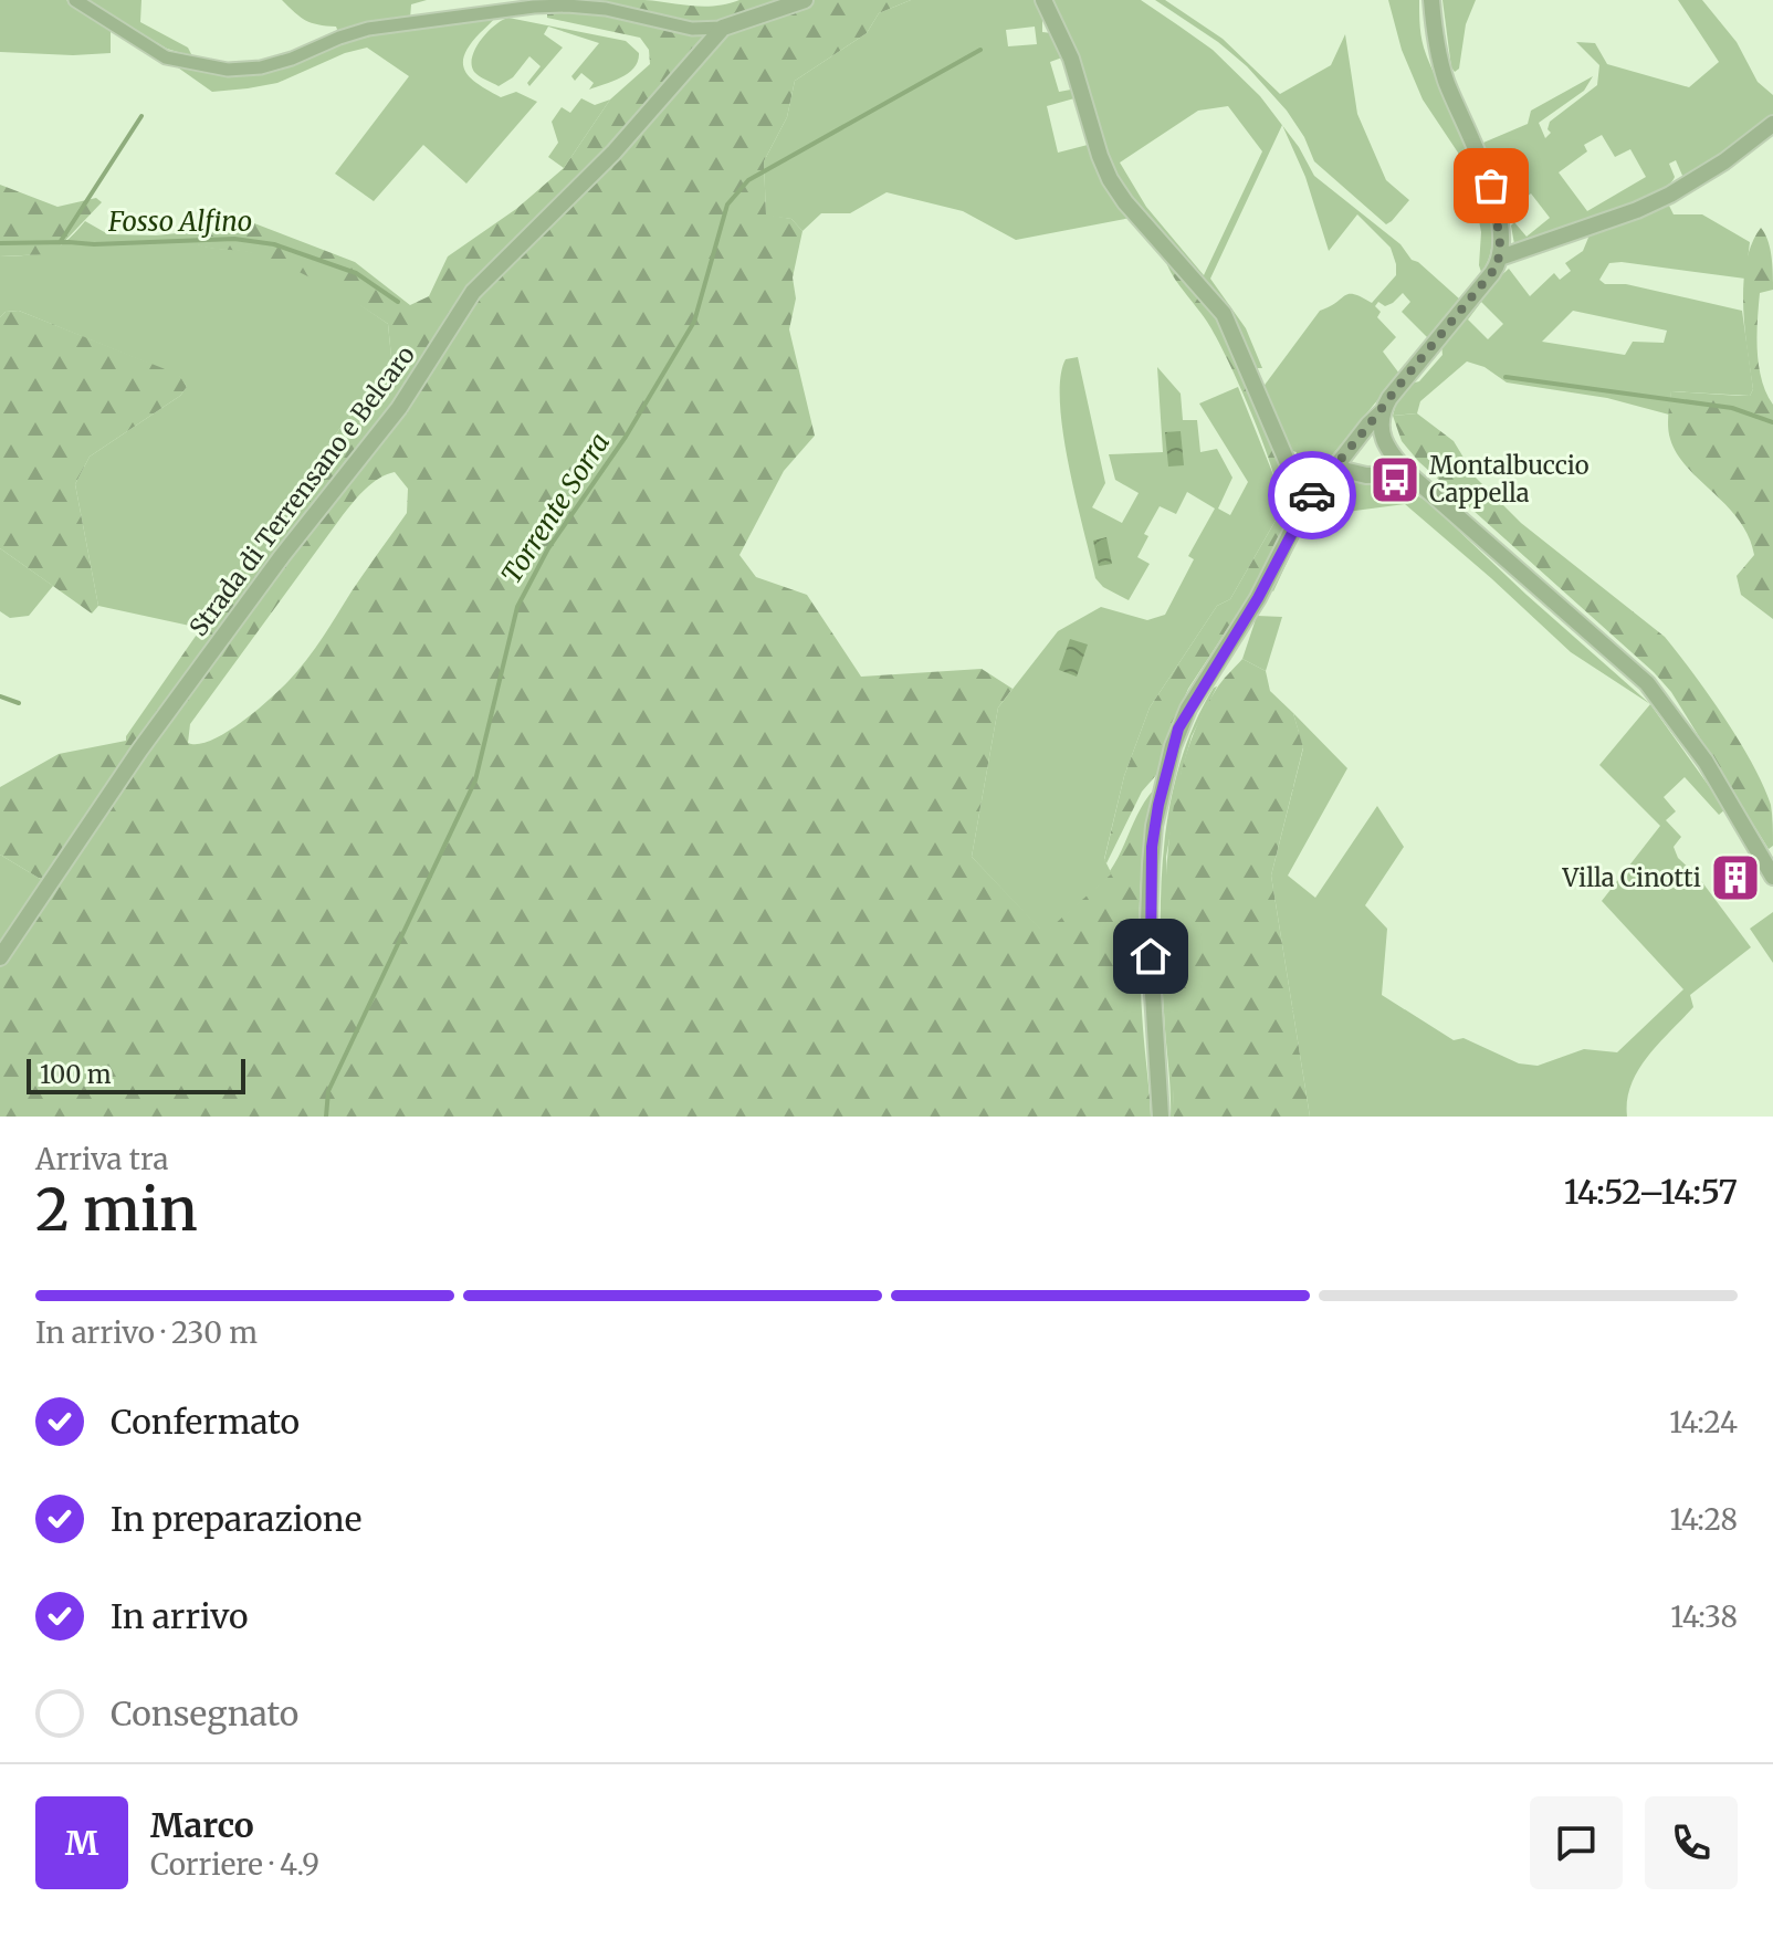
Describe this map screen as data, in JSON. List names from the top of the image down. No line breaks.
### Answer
{"streets":{"street":["Strada di Terrensano e Belcaro"]},"water":["Fosso Alfino","Torrente Sorra"],"places":{"bus stop":["Montalbuccio Cappella"],"building":["Villa Cinotti"]},"scale_bar":"100 m","page":{"scale":"100 m","heading":["2 min","Arriva tra","14:52–14:57"],"panel":["Marco","Corriere · 4.9"],"bar":"In arrivo · 230 m","list":[["Confermato","14:24"],["In preparazione","14:28"],["In arrivo","14:38"],"Consegnato"],"round":"M"}}
